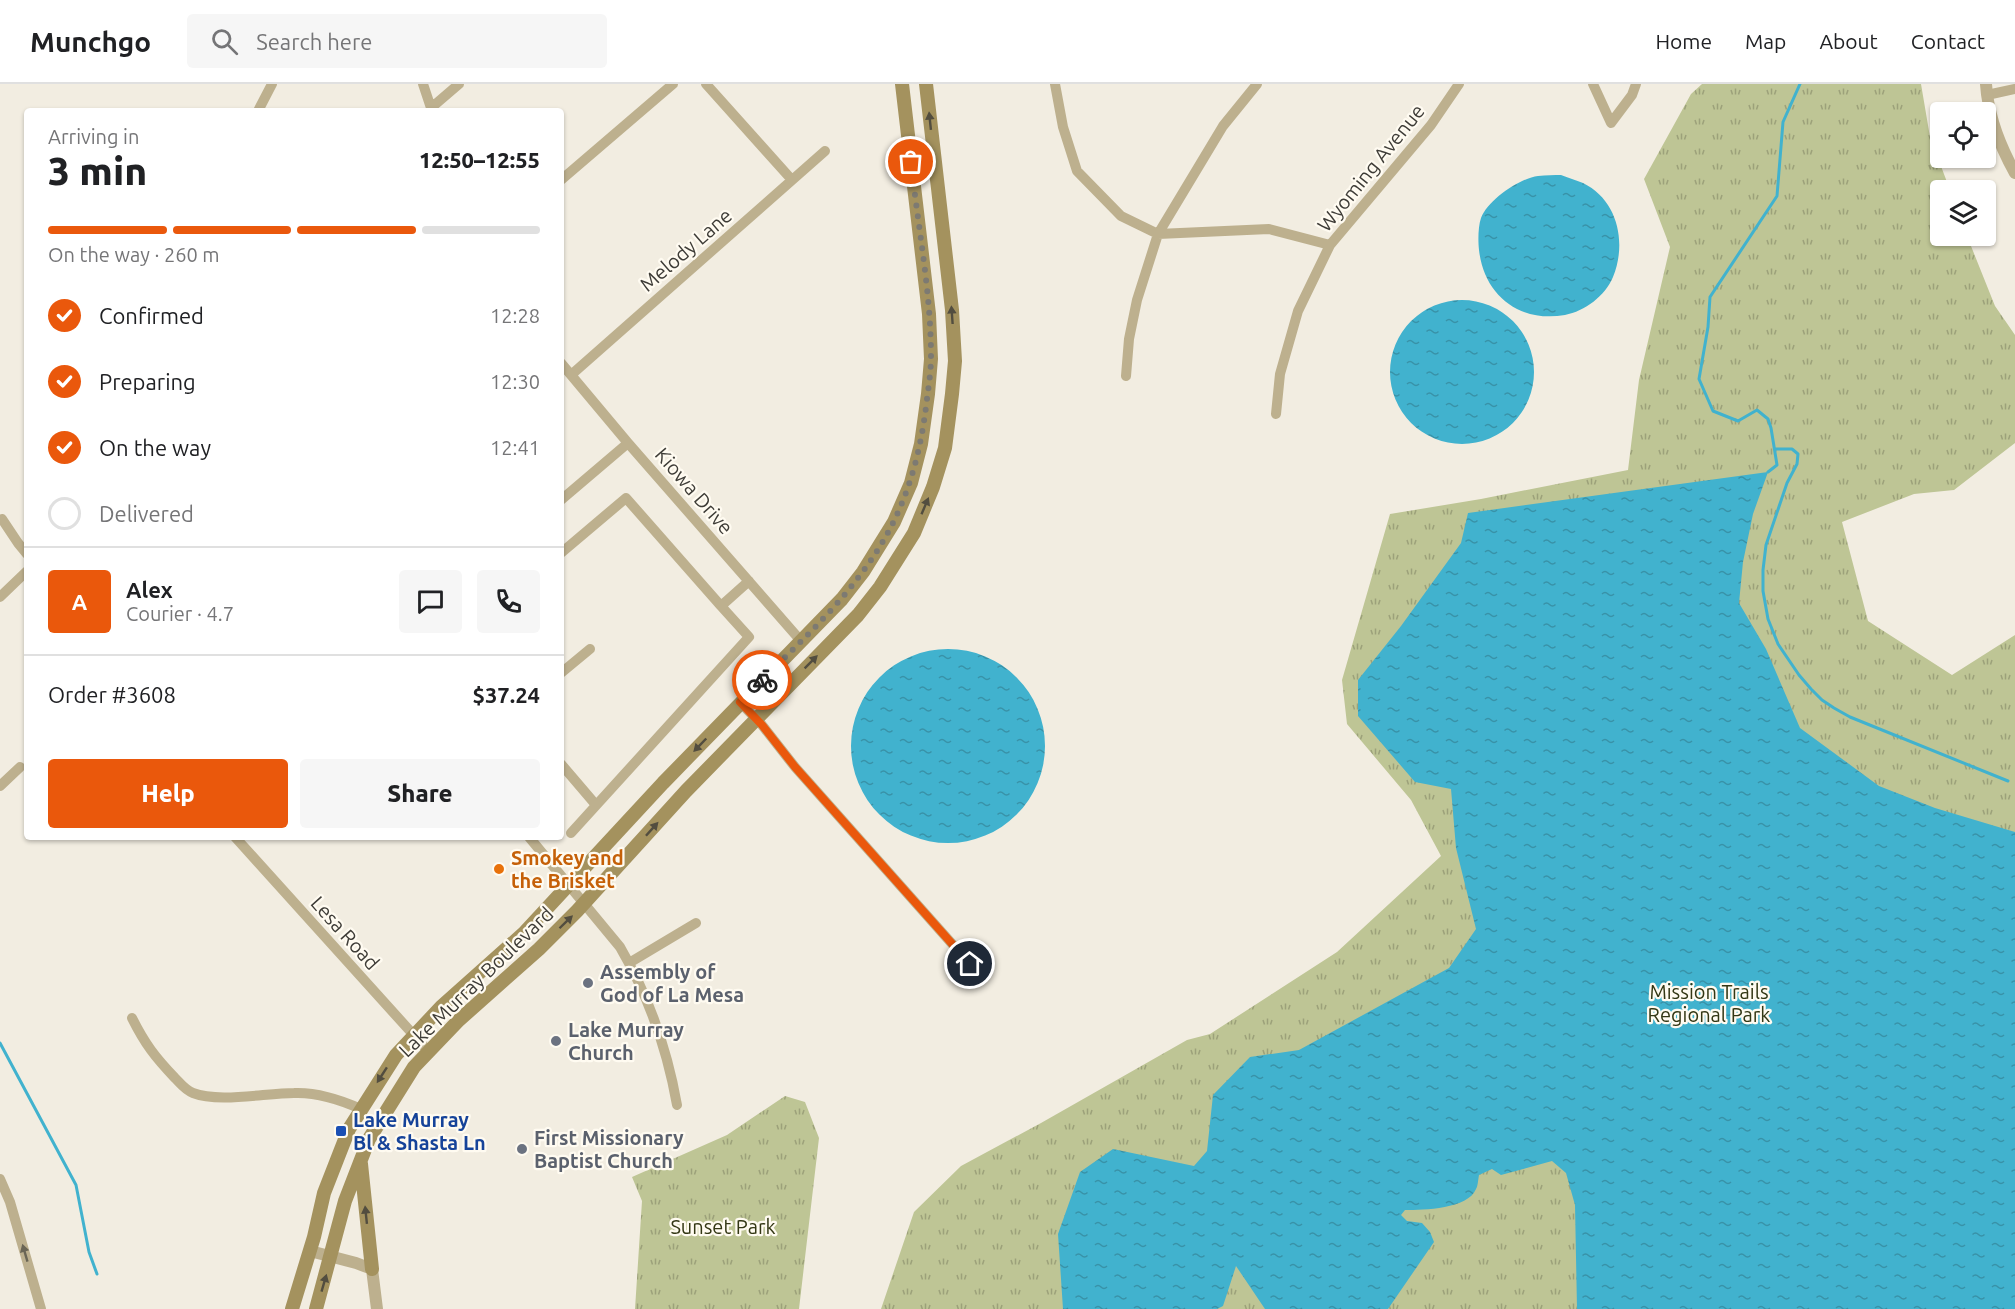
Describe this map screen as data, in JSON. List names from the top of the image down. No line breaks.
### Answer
{"streets":{"main road":["Lake Murray Boulevard"],"street":["Wyoming Avenue","Melody Lane","Kiowa Drive","Lesa Road"]},"crossings":[["Melody Lane","Kiowa Drive"],["Kiowa Drive","Lake Murray Boulevard"],["Lesa Road","Lake Murray Boulevard"]],"parks":["Mission Trails Regional Park","Sunset Park"],"places":{"other":["Smokey and the Brisket","Assembly of God of La Mesa","Lake Murray Church","First Missionary Baptist Church"],"transit":["Lake Murray Bl & Shasta Ln"]},"page":{"header":"Munchgo","search":"Search here","nav":["Home","Map","About","Contact"],"heading":["3 min","Arriving in","12:50–12:55"],"panel":["Alex","Courier · 4.7","Order #3608","$37.24"],"bar":"On the way · 260 m","list":[["Confirmed","12:28"],["Preparing","12:30"],["On the way","12:41"],"Delivered"],"round":"A","buttons":["Help","Share"]}}
